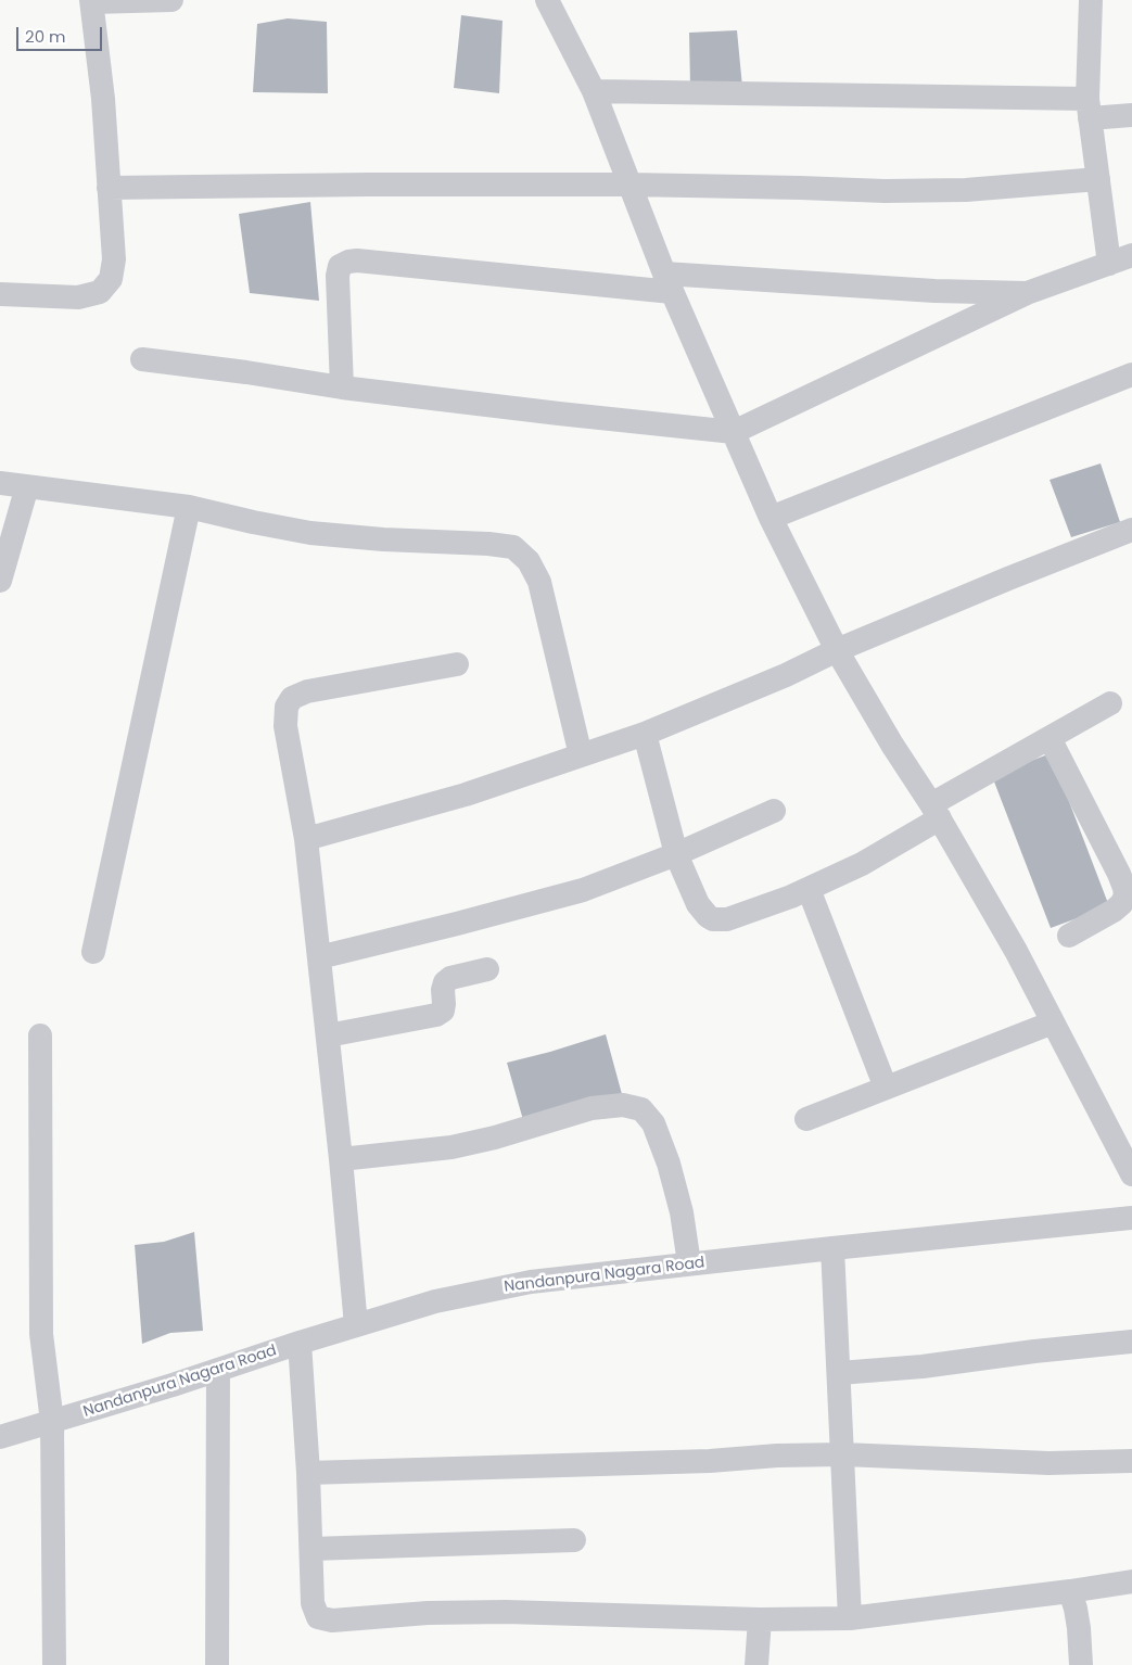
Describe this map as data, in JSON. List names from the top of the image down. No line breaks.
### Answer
{"streets":{"street":["Nandanpura Nagara Road"]},"scale_bar":"20 m"}
